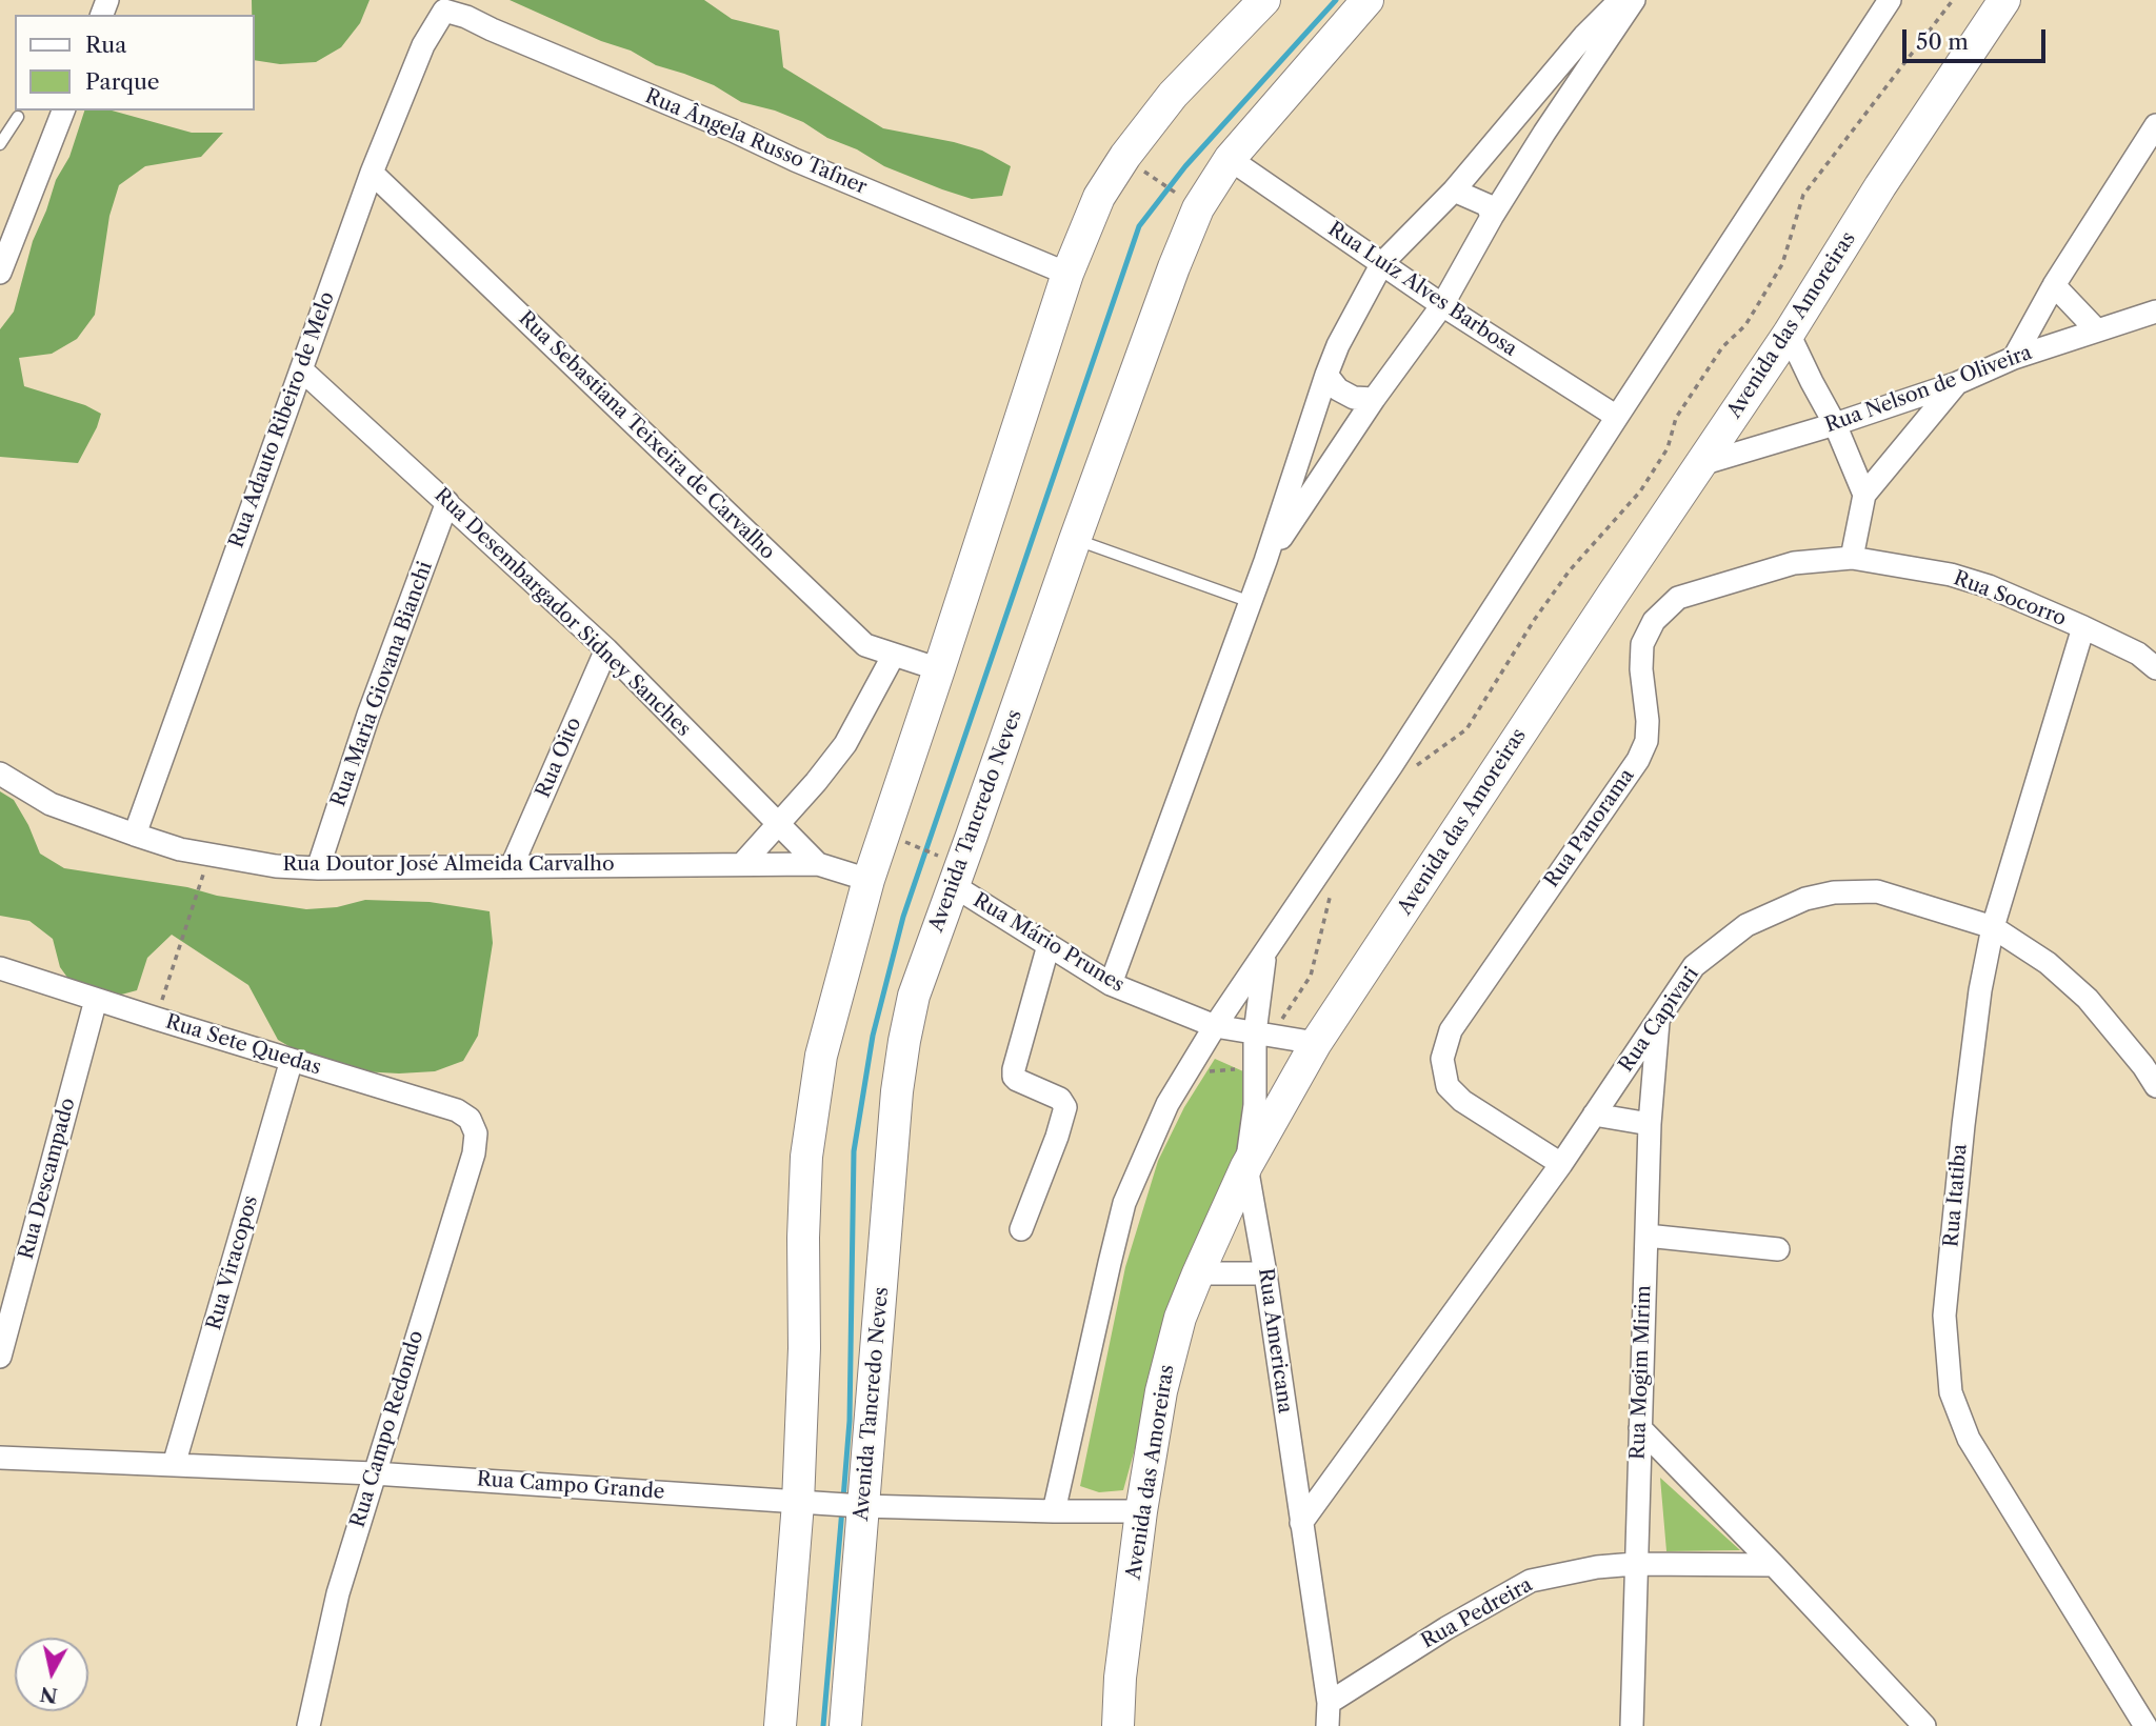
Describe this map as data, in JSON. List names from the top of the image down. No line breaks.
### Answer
{"streets":{"main road":["Avenida das Amoreiras","Avenida Tancredo Neves"],"street":["Rua Ângela Russo Tafner","Rua Luíz Alves Barbosa","Rua Nelson de Oliveira","Rua Adauto Ribeiro de Melo","Rua Sebastiana Teixeira de Carvalho","Rua Socorro","Rua Desembargador Sidney Sanches","Rua Maria Giovana Bianchi","Rua Oito","Rua Panorama","Rua Doutor José Almeida Carvalho","Rua Mário Prunes","Rua Capivari","Rua Sete Quedas","Rua Descampado","Rua Itatiba","Rua Viracopos","Rua Americana","Rua Mogim Mirim","Rua Campo Redondo","Rua Campo Grande","Rua Pedreira"]},"crossings":[["Rua Ângela Russo Tafner","Rua Adauto Ribeiro de Melo"],["Rua Luíz Alves Barbosa","Avenida Tancredo Neves"],["Avenida das Amoreiras","Rua Nelson de Oliveira"],["Avenida das Amoreiras","Rua Mário Prunes"],["Avenida das Amoreiras","Rua Americana"],["Avenida das Amoreiras","Rua Campo Grande"],["Rua Adauto Ribeiro de Melo","Rua Sebastiana Teixeira de Carvalho"],["Rua Adauto Ribeiro de Melo","Rua Desembargador Sidney Sanches"],["Rua Adauto Ribeiro de Melo","Rua Doutor José Almeida Carvalho"],["Rua Socorro","Rua Panorama"],["Rua Socorro","Rua Itatiba"],["Rua Desembargador Sidney Sanches","Rua Maria Giovana Bianchi"],["Rua Desembargador Sidney Sanches","Rua Oito"],["Rua Desembargador Sidney Sanches","Rua Doutor José Almeida Carvalho"],["Rua Maria Giovana Bianchi","Rua Doutor José Almeida Carvalho"],["Rua Oito","Rua Doutor José Almeida Carvalho"],["Avenida Tancredo Neves","Rua Mário Prunes"],["Avenida Tancredo Neves","Rua Campo Grande"],["Rua Panorama","Rua Capivari"],["Rua Mário Prunes","Rua Americana"],["Rua Capivari","Rua Itatiba"],["Rua Capivari","Rua Americana"],["Rua Capivari","Rua Mogim Mirim"],["Rua Sete Quedas","Rua Descampado"],["Rua Sete Quedas","Rua Viracopos"],["Rua Sete Quedas","Rua Campo Redondo"],["Rua Viracopos","Rua Campo Grande"],["Rua Americana","Rua Pedreira"],["Rua Mogim Mirim","Rua Pedreira"],["Rua Campo Redondo","Rua Campo Grande"]],"legend":["Rua","Parque"],"scale_bar":"50 m","north":"bottom"}
